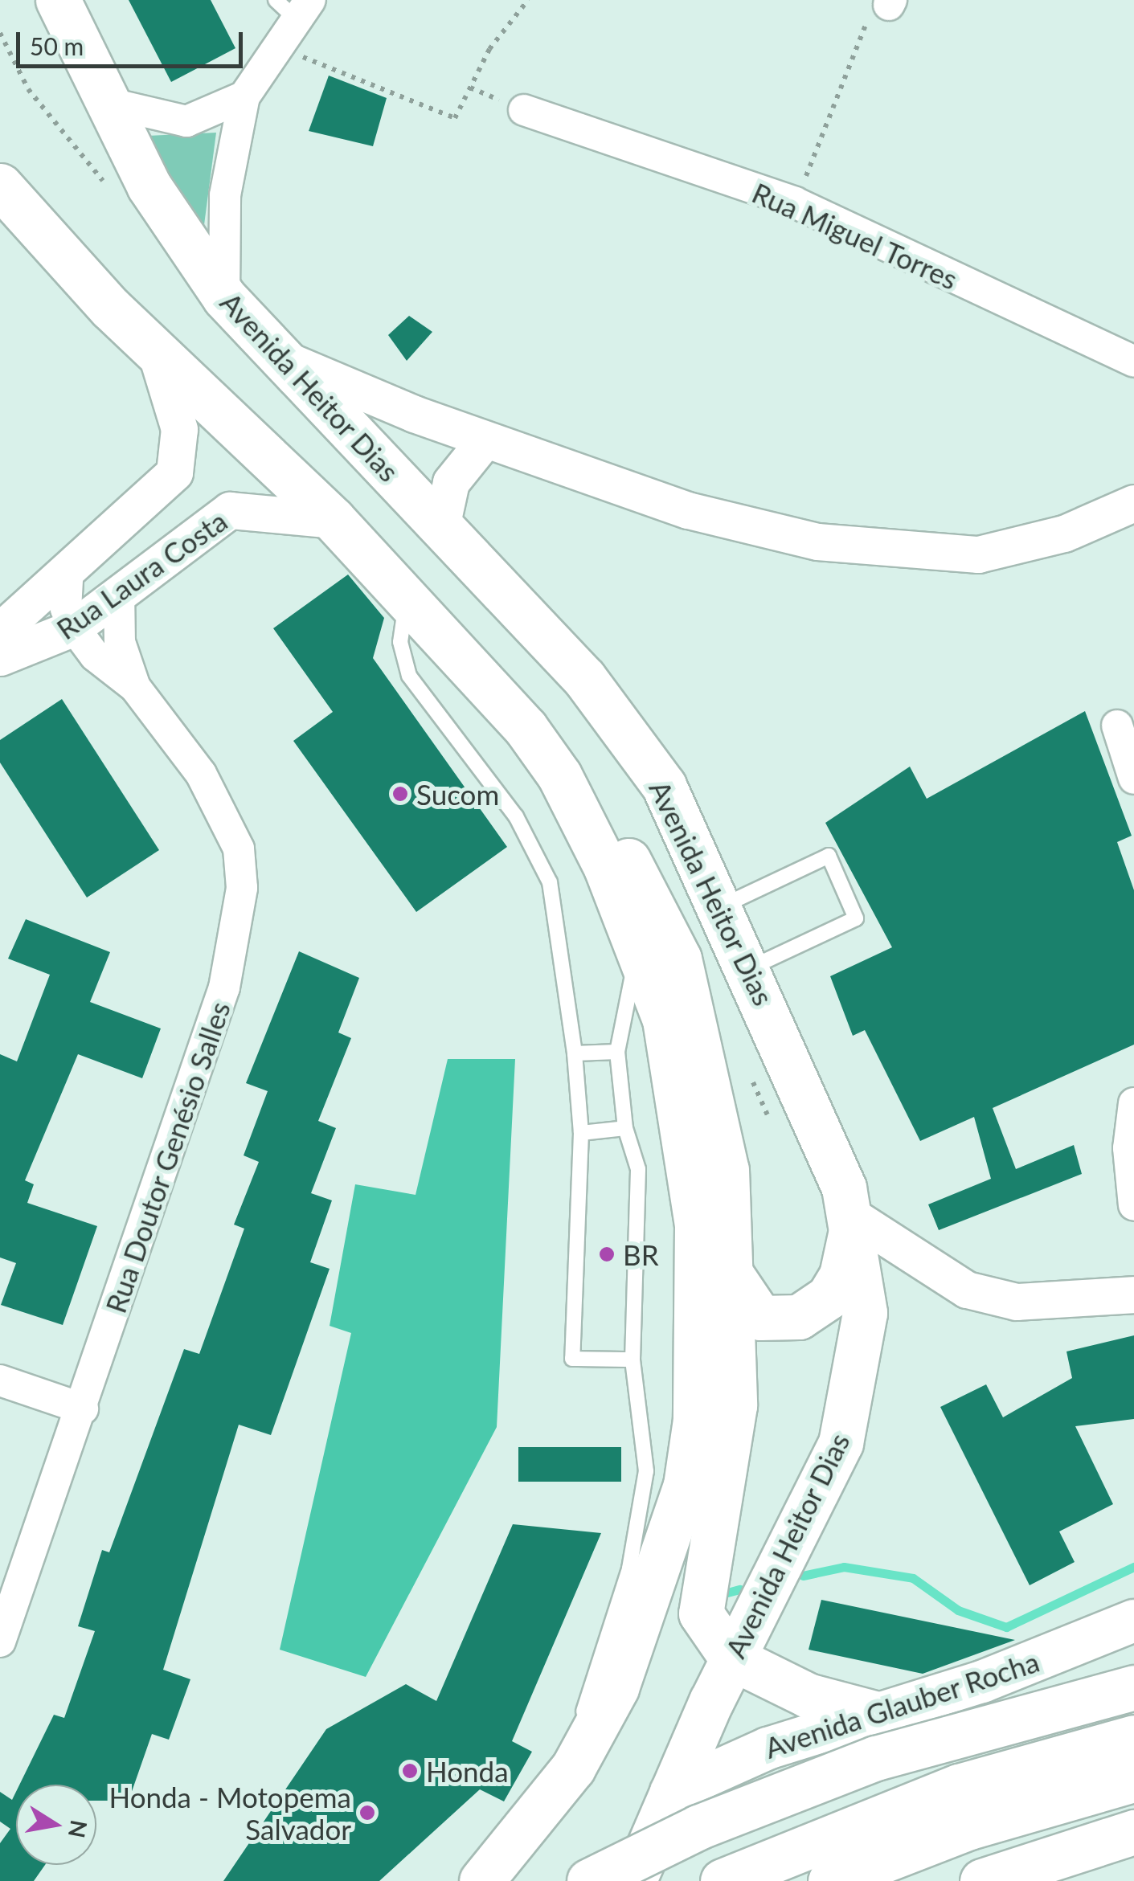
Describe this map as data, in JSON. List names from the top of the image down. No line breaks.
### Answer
{"streets":{"main road":["Avenida Heitor Dias","Avenida Glauber Rocha"],"street":["Rua Miguel Torres","Rua Laura Costa","Rua Doutor Genésio Salles"]},"crossings":[["Avenida Heitor Dias","Avenida Glauber Rocha"],["Rua Laura Costa","Rua Doutor Genésio Salles"]],"places":["Sucom","BR","Honda","Honda - Motopema Salvador"],"scale_bar":"50 m","north":"right"}
